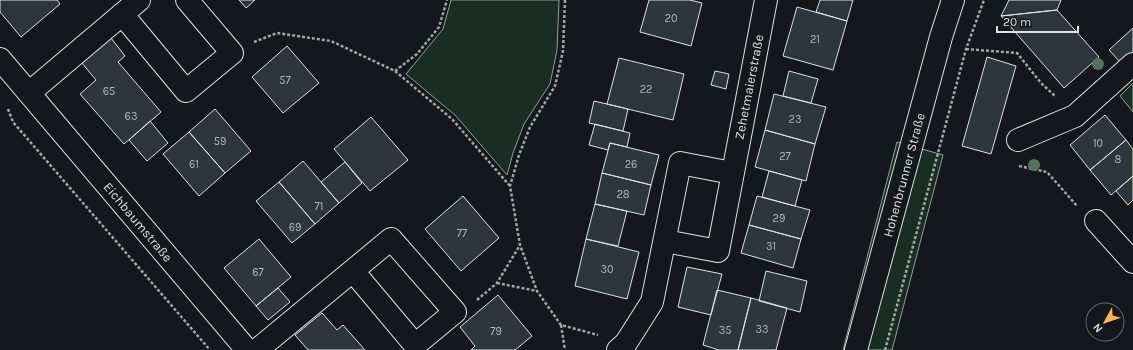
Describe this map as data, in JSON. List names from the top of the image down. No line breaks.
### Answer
{"streets":{"street":["Zehetmaierstraße","Hohenbrunner Straße","Eichbaumstraße"]},"house_numbers":["20","21","57","22","65","63","23","59","10","27","8","61","26","28","71","29","69","77","31","30","67","33","35","79"],"scale_bar":"20 m","north":"bottom left"}
